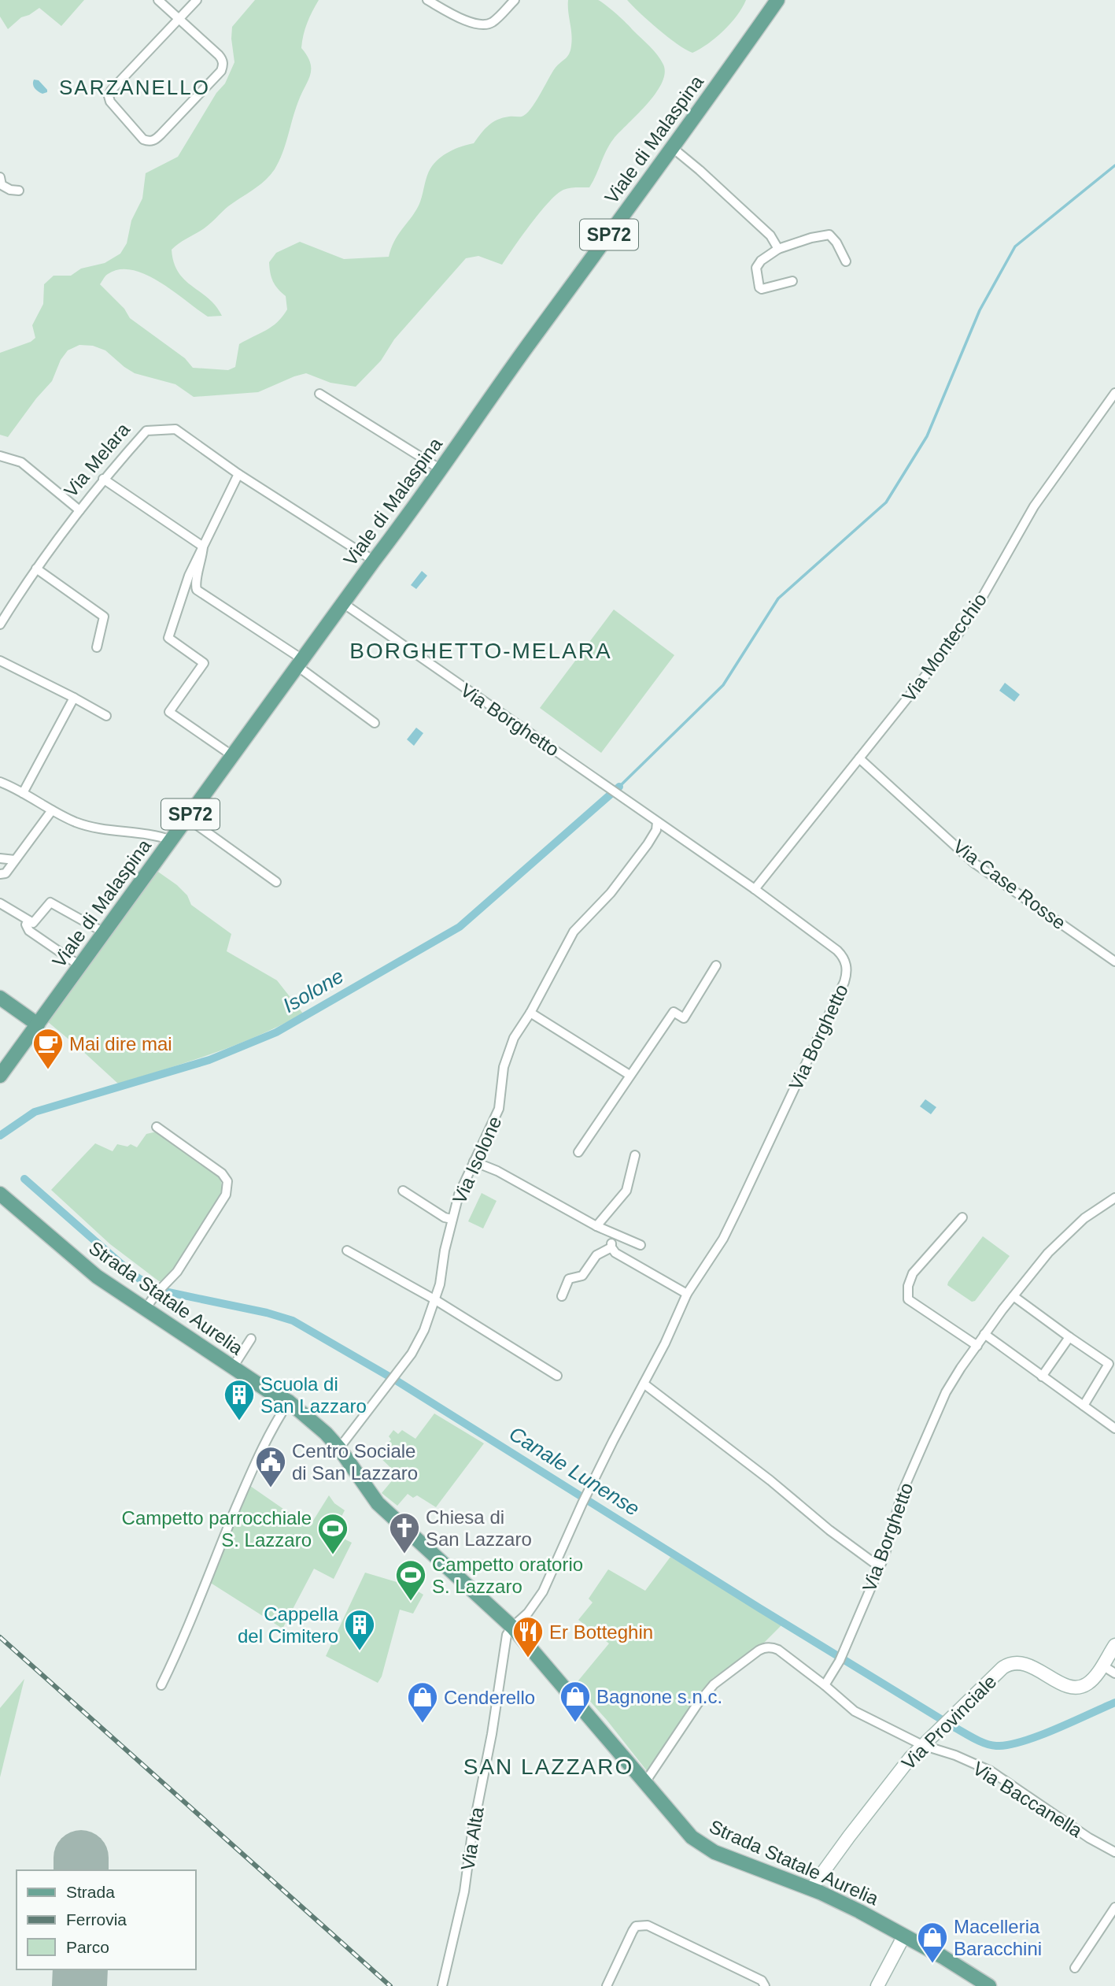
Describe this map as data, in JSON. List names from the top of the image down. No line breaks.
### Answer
{"streets":{"main road":["Viale di Malaspina","SP72","Strada Statale Aurelia"],"street":["Via Melara","Via Montecchio","Via Borghetto","Via Case Rosse","Via Isolone","Via Provinciale","Via Baccanella","Via Alta"]},"crossings":[["Viale di Malaspina","SP72"],["Viale di Malaspina","Via Melara"],["Viale di Malaspina","Via Borghetto"],["Via Montecchio","Via Borghetto"],["Via Montecchio","Via Case Rosse"],["Via Borghetto","Via Isolone"],["Via Borghetto","Strada Statale Aurelia"],["Via Borghetto","Via Baccanella"],["Via Borghetto","Via Alta"],["Via Isolone","Strada Statale Aurelia"],["Strada Statale Aurelia","Via Provinciale"],["Strada Statale Aurelia","Via Alta"],["Via Provinciale","Via Baccanella"]],"districts":["SARZANELLO","BORGHETTO-MELARA","SAN LAZZARO"],"water":["Isolone","Canale Lunense"],"places":{"cafe":["Mai dire mai"],"building":["Scuola di San Lazzaro","Cappella del Cimitero"],"public building":["Centro Sociale di San Lazzaro"],"church":["Chiesa di San Lazzaro"],"sports":["Campetto parrocchiale S. Lazzaro","Campetto oratorio S. Lazzaro"],"restaurant":["Er Botteghin"],"shop":["Bagnone s.n.c.","Cenderello","Macelleria Baracchini"]},"legend":["Strada","Ferrovia","Parco"]}
